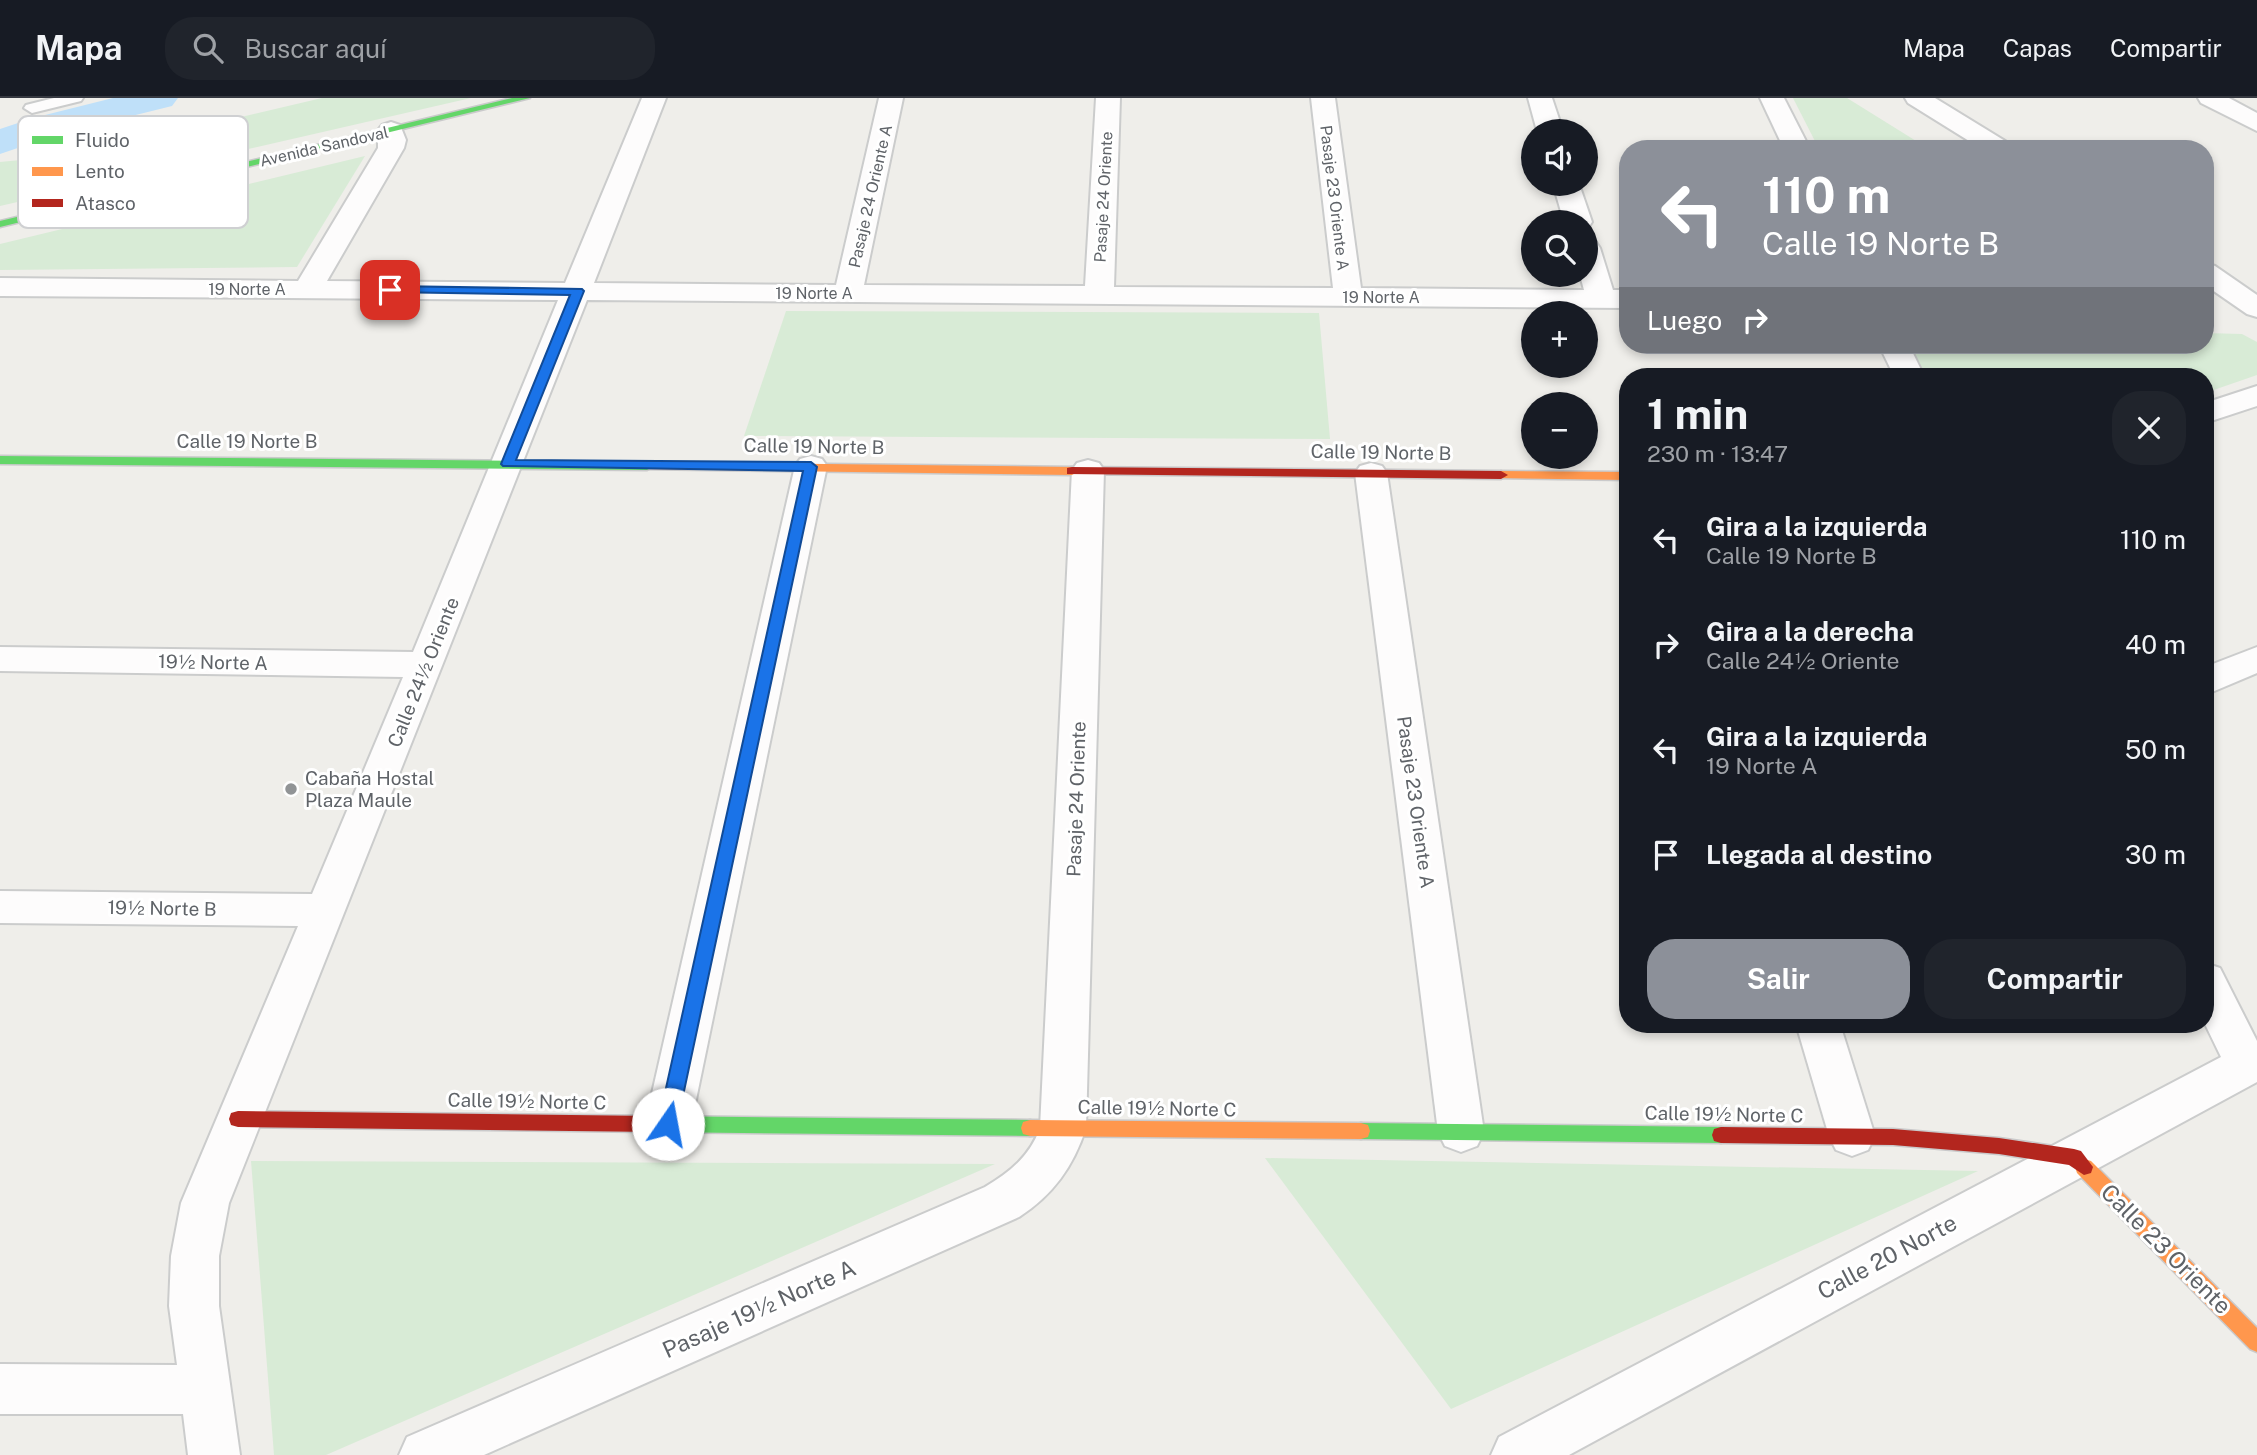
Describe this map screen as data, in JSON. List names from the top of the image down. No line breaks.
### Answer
{"streets":{"street":["Avenida Sandoval","Pasaje 24 Oriente A","Pasaje 24 Oriente","Pasaje 23 Oriente A","19 Norte A","Calle 19 Norte B","19½ Norte A","Calle 24½ Oriente","19½ Norte B","Calle 19½ Norte C","Calle 23 Oriente","Calle 20 Norte","Pasaje 19½ Norte A"]},"crossings":[["Pasaje 24 Oriente A","19 Norte A"],["Pasaje 24 Oriente","19 Norte A"],["Pasaje 24 Oriente","Calle 19 Norte B"],["Pasaje 24 Oriente","Calle 19½ Norte C"],["Pasaje 24 Oriente","Pasaje 19½ Norte A"],["Pasaje 23 Oriente A","19 Norte A"],["Pasaje 23 Oriente A","Calle 19 Norte B"],["Pasaje 23 Oriente A","Calle 19½ Norte C"],["19 Norte A","Calle 24½ Oriente"],["Calle 19 Norte B","Calle 24½ Oriente"],["19½ Norte A","Calle 24½ Oriente"],["Calle 24½ Oriente","19½ Norte B"],["Calle 24½ Oriente","Calle 19½ Norte C"],["Calle 19½ Norte C","Calle 23 Oriente"],["Calle 19½ Norte C","Calle 20 Norte"],["Calle 19½ Norte C","Pasaje 19½ Norte A"],["Calle 23 Oriente","Calle 20 Norte"]],"places":["Cabaña Hostal Plaza Maule"],"legend":["Fluido","Lento","Atasco"],"page":{"header":"Mapa","search":"Buscar aquí","nav":["Mapa","Capas","Compartir"],"map_buttons":["+","−"],"turn":["110 m","Calle 19 Norte B"],"then":"Luego","heading":["1 min","230 m · 13:47"],"list":[{"name":"Gira a la izquierda","note":"Calle 19 Norte B","value":"110 m"},{"name":"Gira a la derecha","note":"Calle 24½ Oriente","value":"40 m"},{"name":"Gira a la izquierda","note":"19 Norte A","value":"50 m"},{"name":"Llegada al destino","value":"30 m"}],"buttons":["Salir","Compartir"]}}
